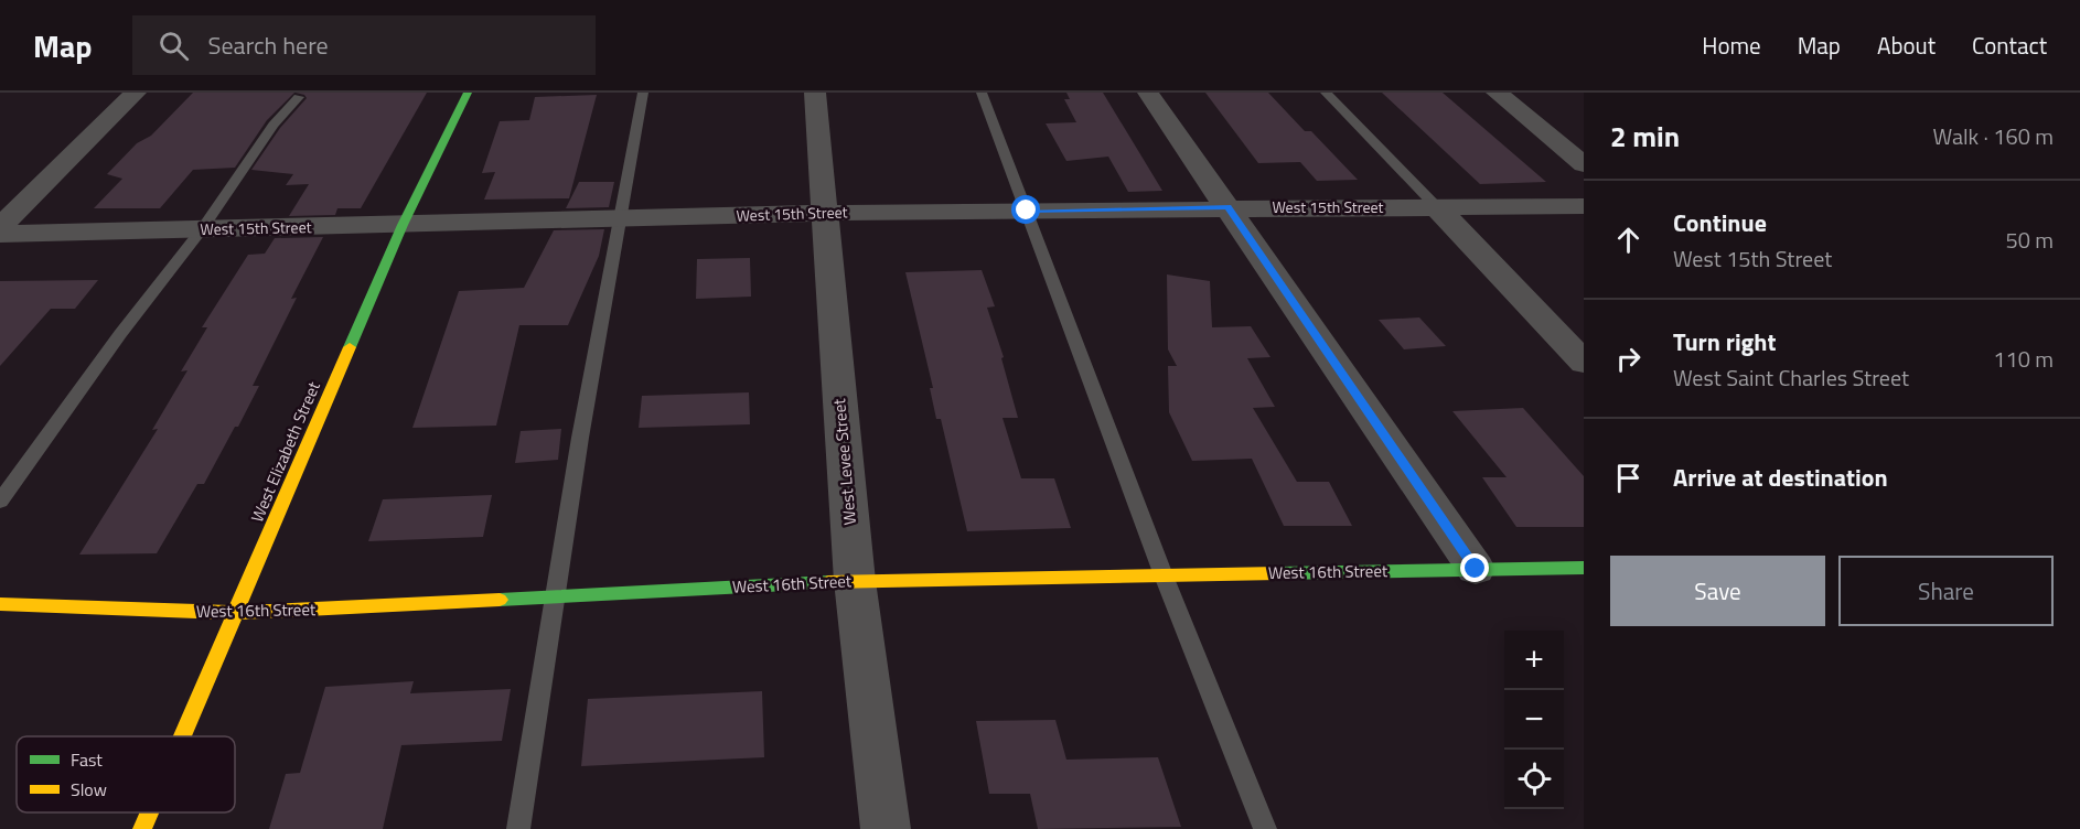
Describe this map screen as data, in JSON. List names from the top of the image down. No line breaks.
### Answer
{"streets":{"street":["West 15th Street","West Elizabeth Street","West Levee Street","West 16th Street"]},"crossings":[["West 15th Street","West Elizabeth Street"],["West 15th Street","West Levee Street"],["West Elizabeth Street","West 16th Street"],["West Levee Street","West 16th Street"]],"legend":["Fast","Slow"],"page":{"header":"Map","search":"Search here","nav":["Home","Map","About","Contact"],"heading":["2 min","Walk · 160 m"],"list":[["Continue","West 15th Street","50 m"],["Turn right","West Saint Charles Street","110 m"],"Arrive at destination"],"buttons":["Save","Share"],"map_buttons":["+","−"]}}
